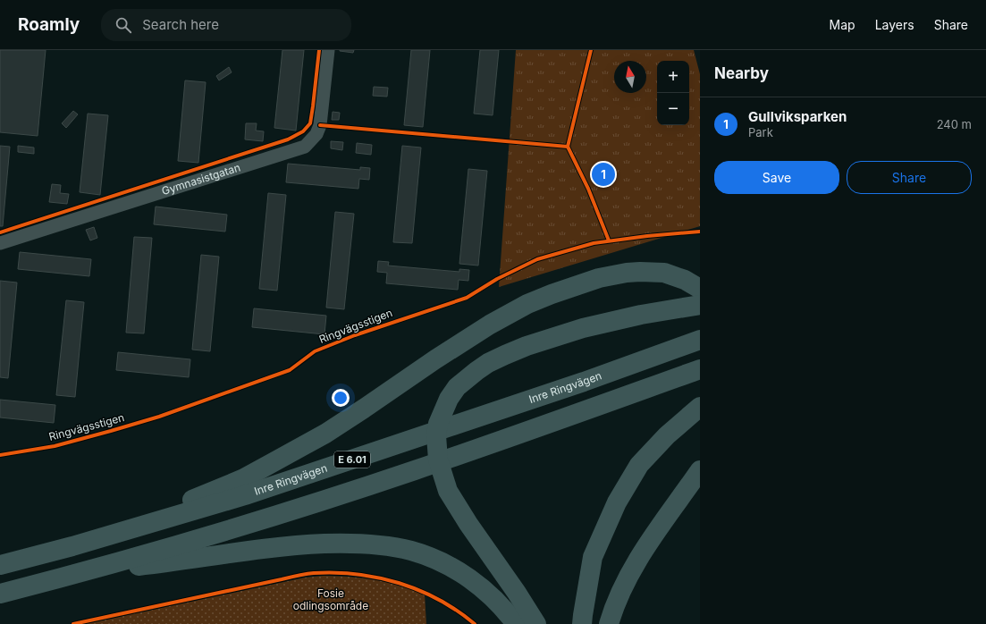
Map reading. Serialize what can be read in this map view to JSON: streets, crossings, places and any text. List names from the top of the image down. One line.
{"streets":{"highway":["Inre Ringvägen","E 6.01"],"street":["Gymnasistgatan"],"cycle path":["Ringvägsstigen"]},"parks":["Fosie odlingsområde"],"north":"top","page":{"header":"Roamly","search":"Search here","nav":["Map","Layers","Share"],"heading":"Nearby","map_buttons":["+","−"],"list":[{"mark":"1","name":"Gullviksparken","note":"Park","value":"240 m"}],"buttons":["Save","Share"],"pins":"1"}}
